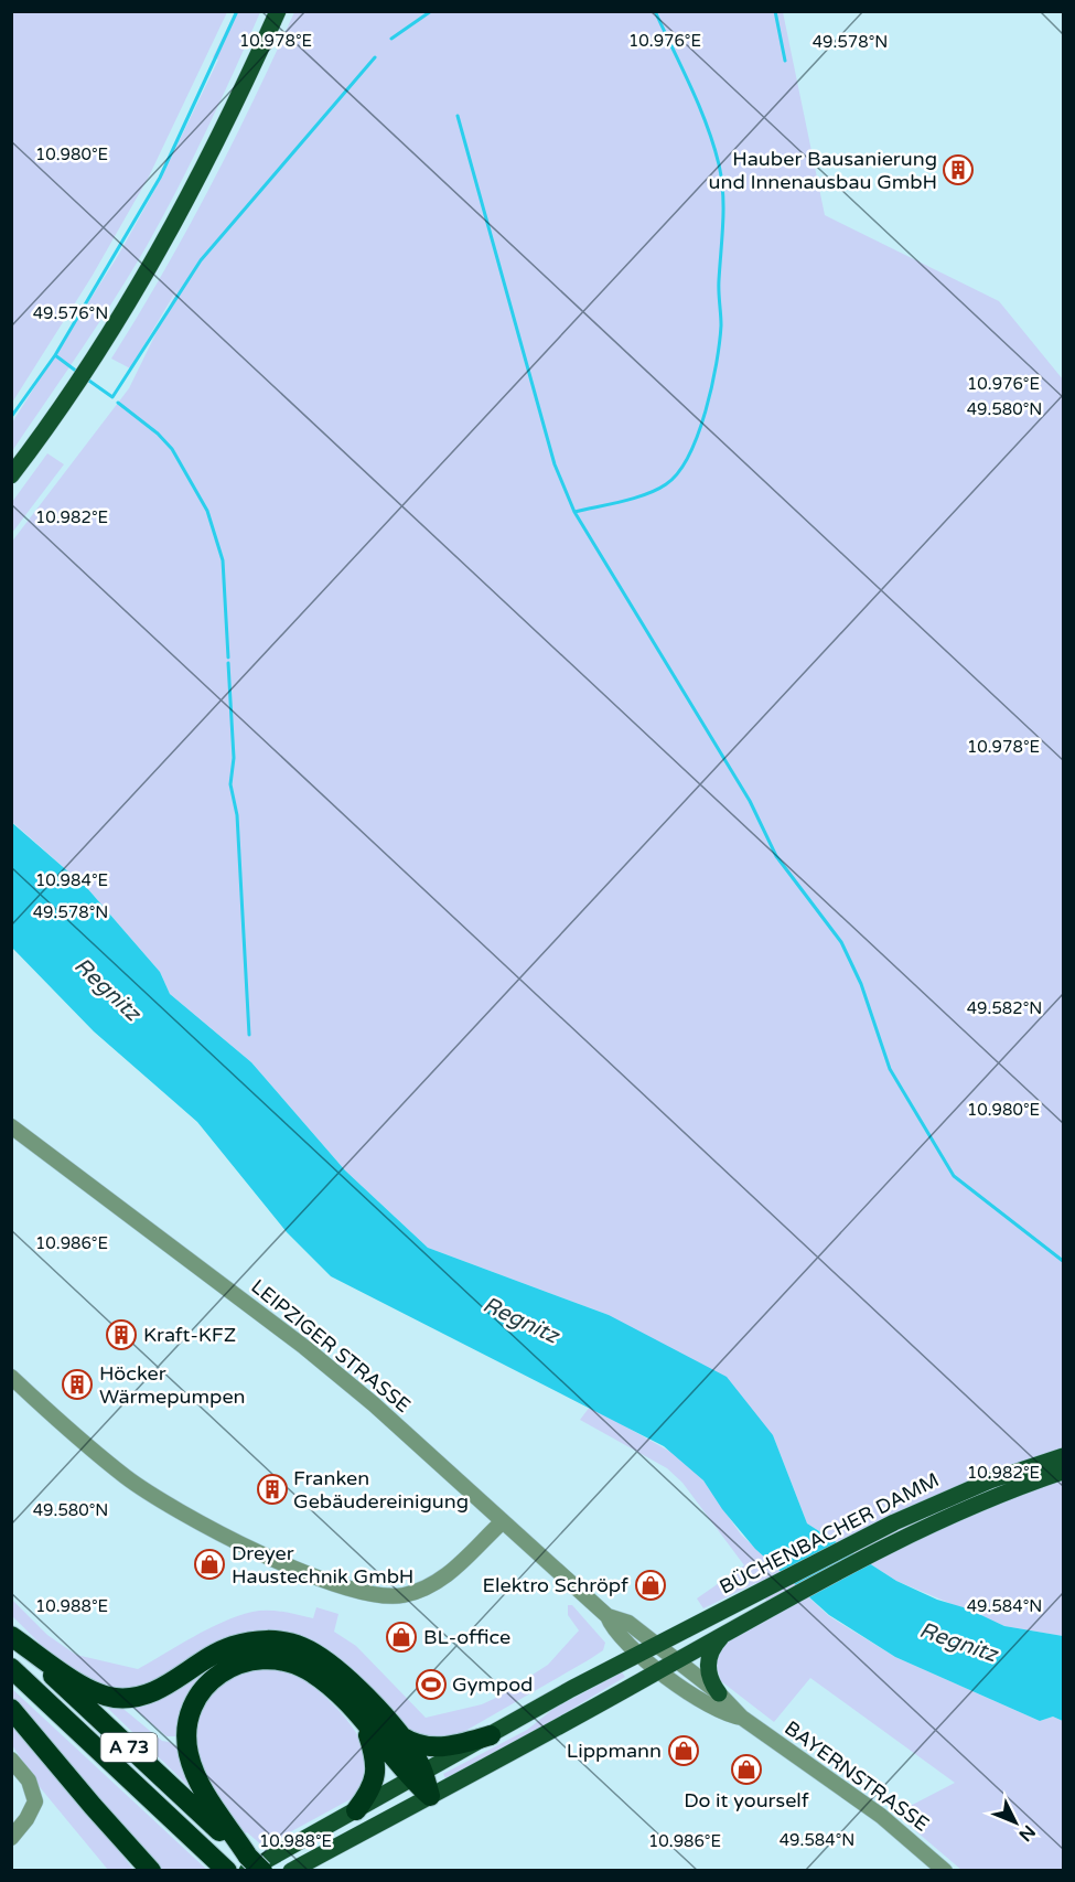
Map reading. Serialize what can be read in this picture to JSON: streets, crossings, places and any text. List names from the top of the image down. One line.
{"streets":{"highway":["A 73"],"main road":["BÜCHENBACHER DAMM"],"street":["LEIPZIGER STRASSE","BAYERNSTRASSE"]},"crossings":[["LEIPZIGER STRASSE","BÜCHENBACHER DAMM"],["BÜCHENBACHER DAMM","A 73"],["BÜCHENBACHER DAMM","BAYERNSTRASSE"]],"water":["Regnitz"],"places":{"building":["Hauber Bausanierung und Innenausbau GmbH","Kraft-KFZ","Höcker Wärmepumpen","Franken Gebäudereinigung"],"shop":["Dreyer Haustechnik GmbH","Elektro Schröpf","BL-office","Lippmann","Do it yourself"],"sports":["Gympod"]},"north":"bottom right","coordinates":["10.978°E","10.976°E","49.578°N","10.980°E","49.576°N","49.580°N","10.982°E","10.984°E","49.582°N","10.986°E","10.988°E","49.584°N"]}
